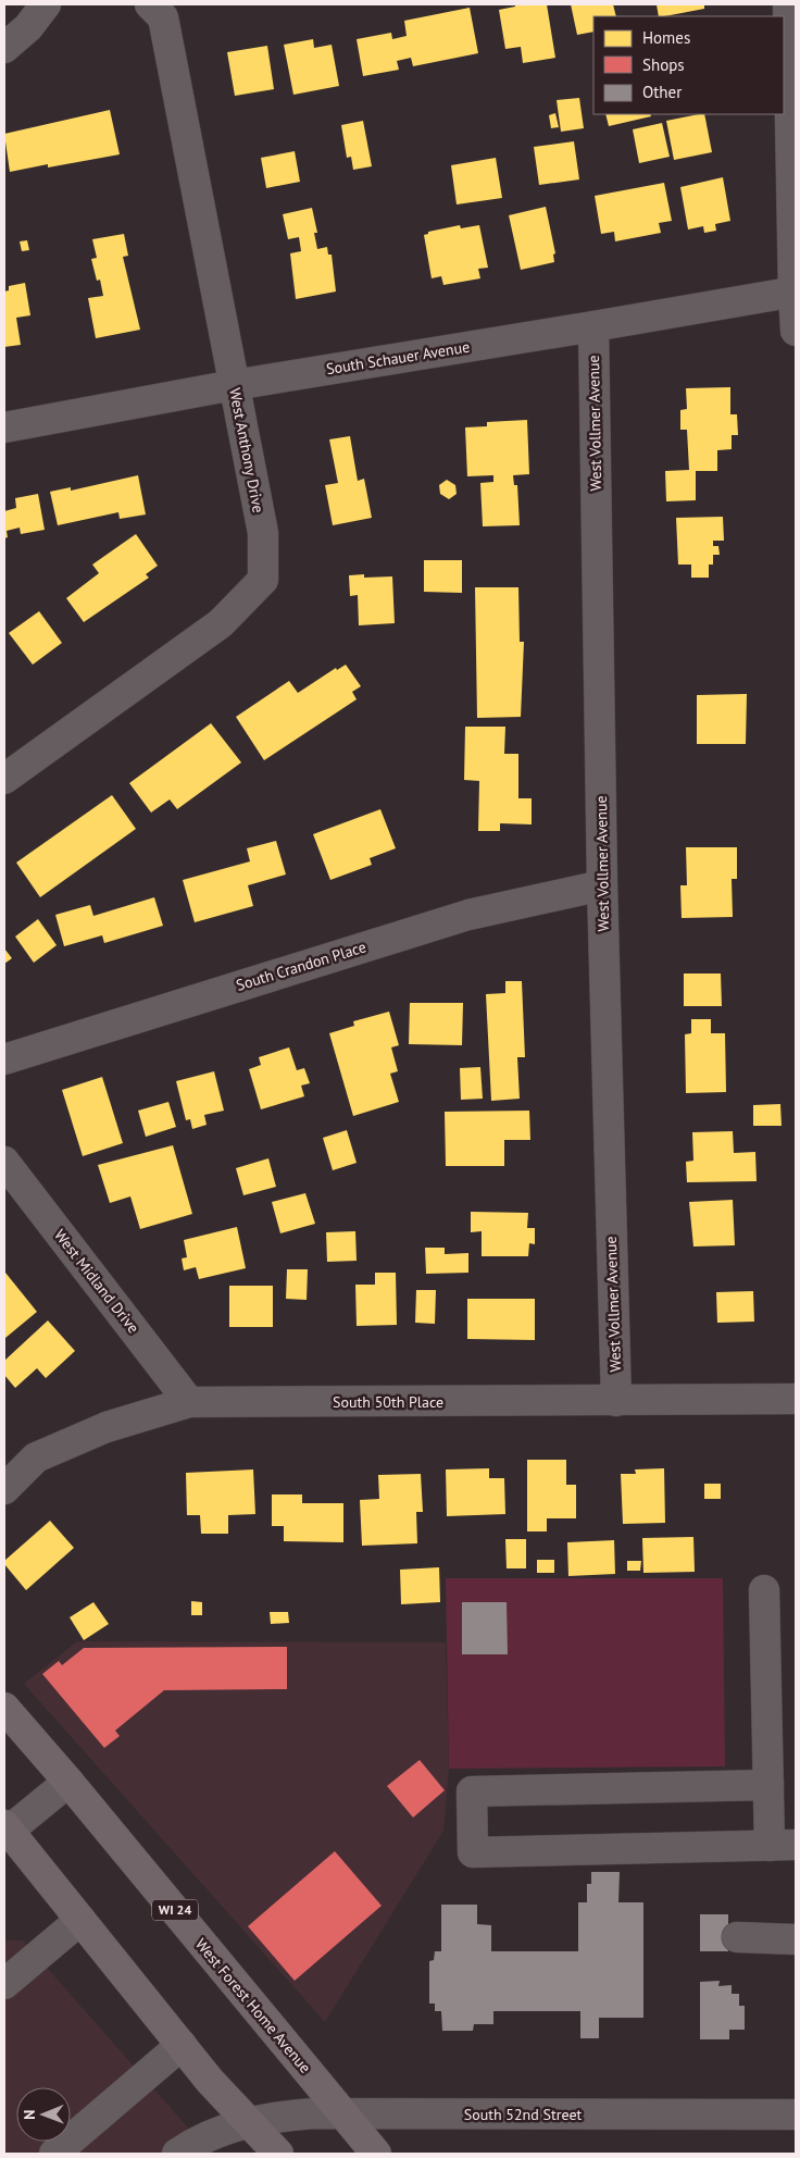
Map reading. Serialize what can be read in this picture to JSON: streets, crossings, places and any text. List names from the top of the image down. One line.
{"streets":{"main road":["WI 24","West Forest Home Avenue"],"street":["South Schauer Avenue","West Vollmer Avenue","West Anthony Drive","South Crandon Place","West Midland Drive","South 50th Place","South 52nd Street"]},"crossings":[["South Schauer Avenue","West Vollmer Avenue"],["South Schauer Avenue","West Anthony Drive"],["West Vollmer Avenue","South Crandon Place"],["West Vollmer Avenue","South 50th Place"],["West Midland Drive","South 50th Place"],["West Forest Home Avenue","South 52nd Street"]],"legend":["Homes","Shops","Other"],"north":"left"}
